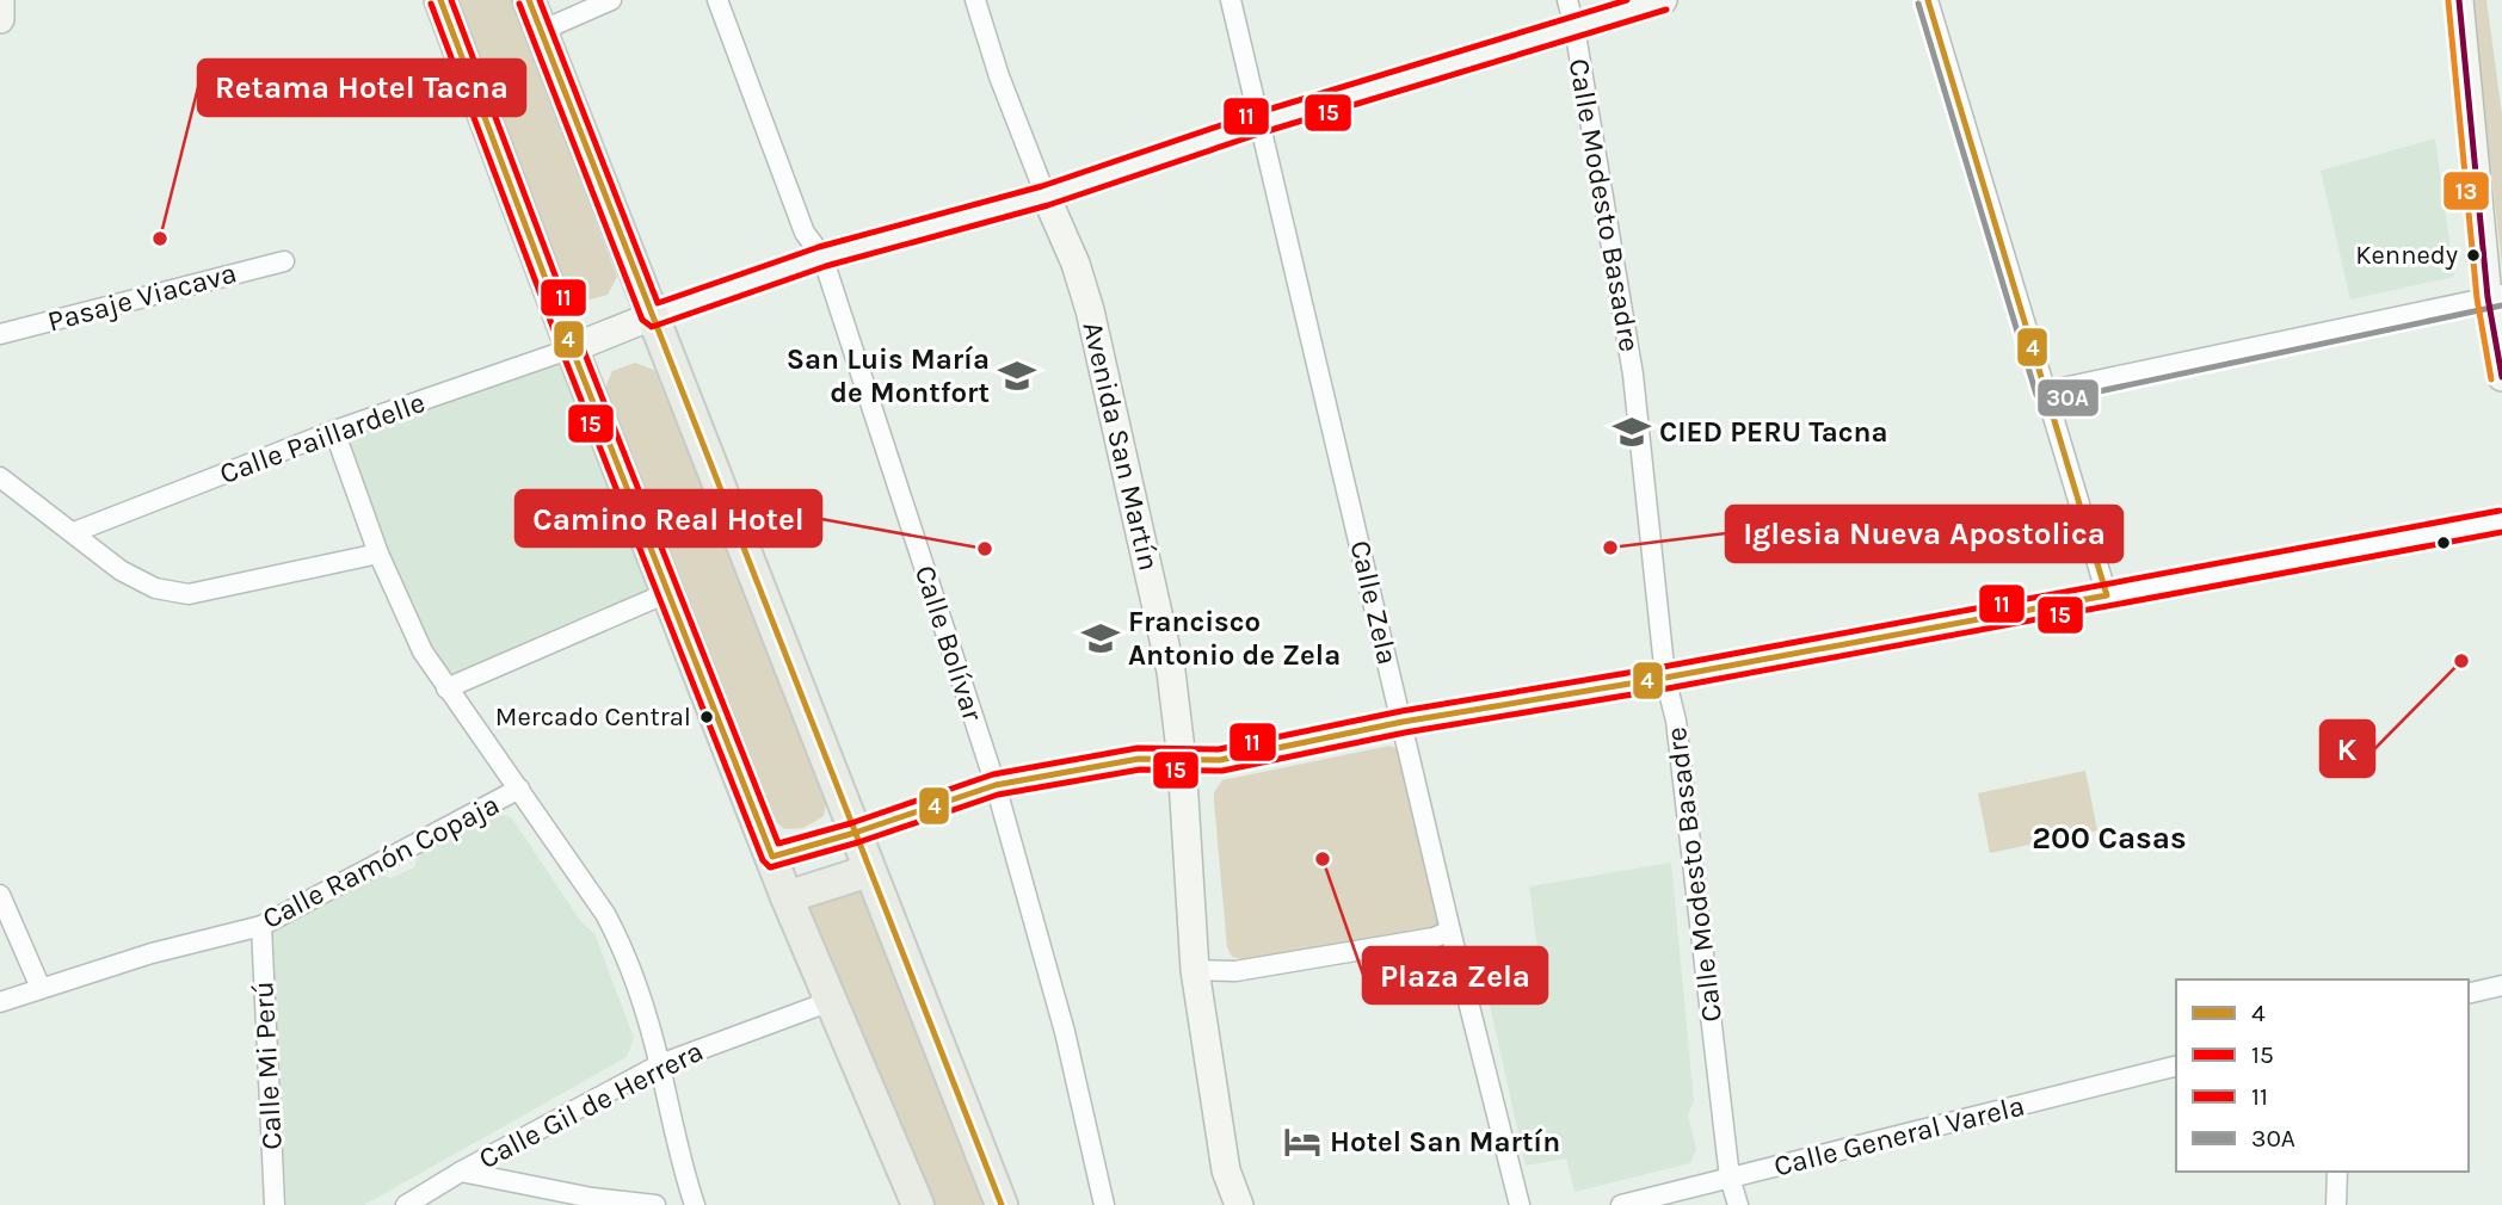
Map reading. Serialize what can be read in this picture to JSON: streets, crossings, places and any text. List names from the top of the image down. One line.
{"streets":{"street":["Calle Modesto Basadre","Pasaje Viacava","Calle Paillardelle","Avenida San Martín","Calle Zela","Calle Bolívar","Calle Ramón Copaja","Calle Mi Perú","Calle Gil de Herrera","Calle General Varela"]},"crossings":[["Calle Modesto Basadre","Calle General Varela"],["Calle Ramón Copaja","Calle Mi Perú"]],"districts":["200 Casas"],"places":{"other":["Retama Hotel Tacna","Kennedy","Iglesia Nueva Apostolica","Camino Real Hotel","K","Mercado Central","Plaza Zela"],"school or university":["San Luis María de Montfort","CIED PERU Tacna","Francisco Antonio de Zela"],"hotel":["Hotel San Martín"]},"lines":["transit line 4","transit line 11","transit line 13","transit line 15","transit line 30A"],"legend":["4","15","11","30A"]}
